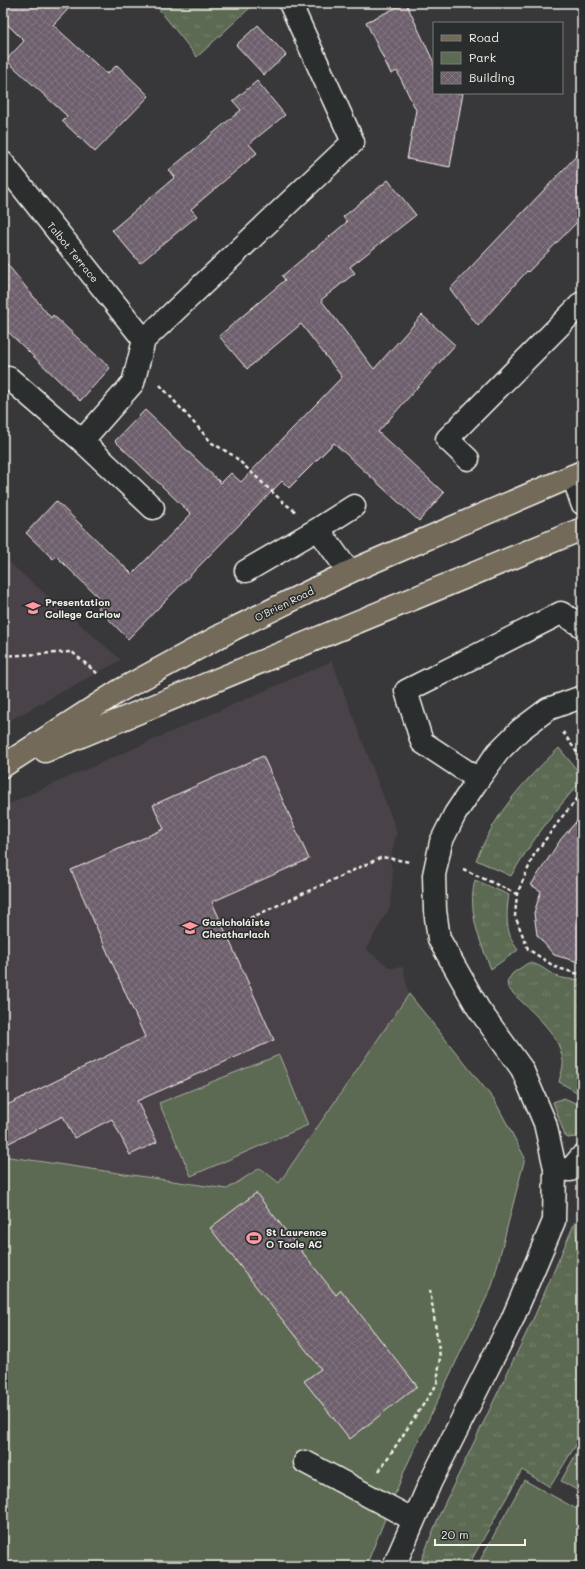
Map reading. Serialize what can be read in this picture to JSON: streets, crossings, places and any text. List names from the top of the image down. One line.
{"streets":{"main road":["O'Brien Road"],"street":["Talbot Terrace"]},"places":{"school or university":["Presentation College Carlow","Gaelcholáiste Cheatharlach"],"sports":["St Laurence O Toole AC"]},"legend":["Road","Park","Building"],"scale_bar":"20 m"}
